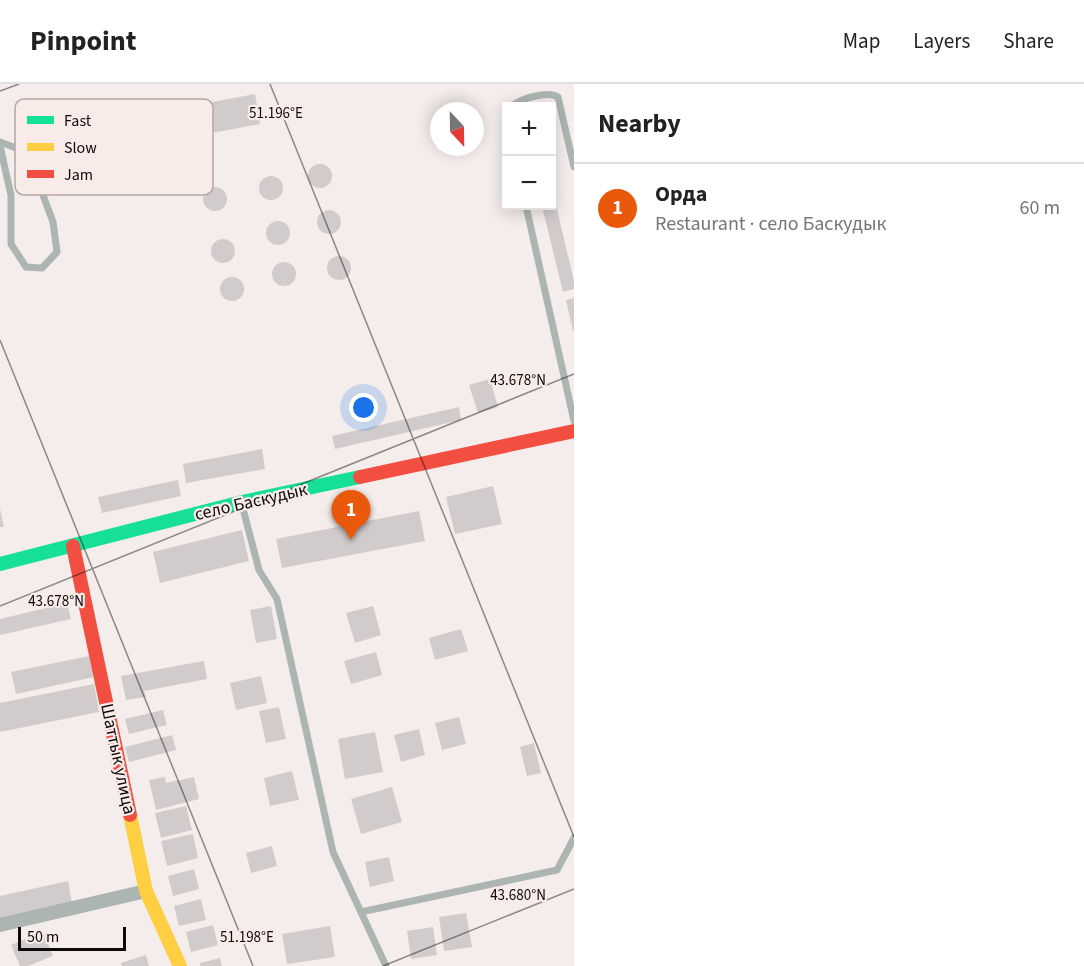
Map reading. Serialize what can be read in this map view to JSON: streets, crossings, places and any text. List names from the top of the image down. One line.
{"streets":{"street":["село Баскудык","Шаттык улица"]},"crossings":[["село Баскудык","Шаттык улица"]],"legend":["Fast","Slow","Jam"],"scale_bar":"50 m","north":"bottom","page":{"header":"Pinpoint","nav":["Map","Layers","Share"],"heading":"Nearby","map_buttons":["+","−"],"list":[{"mark":"1","name":"Орда","note":"Restaurant · село Баскудык","value":"60 m"}],"pins":"1","scale":"50 m"},"coordinates":["51.196°E","43.678°N","43.680°N","51.198°E"]}
